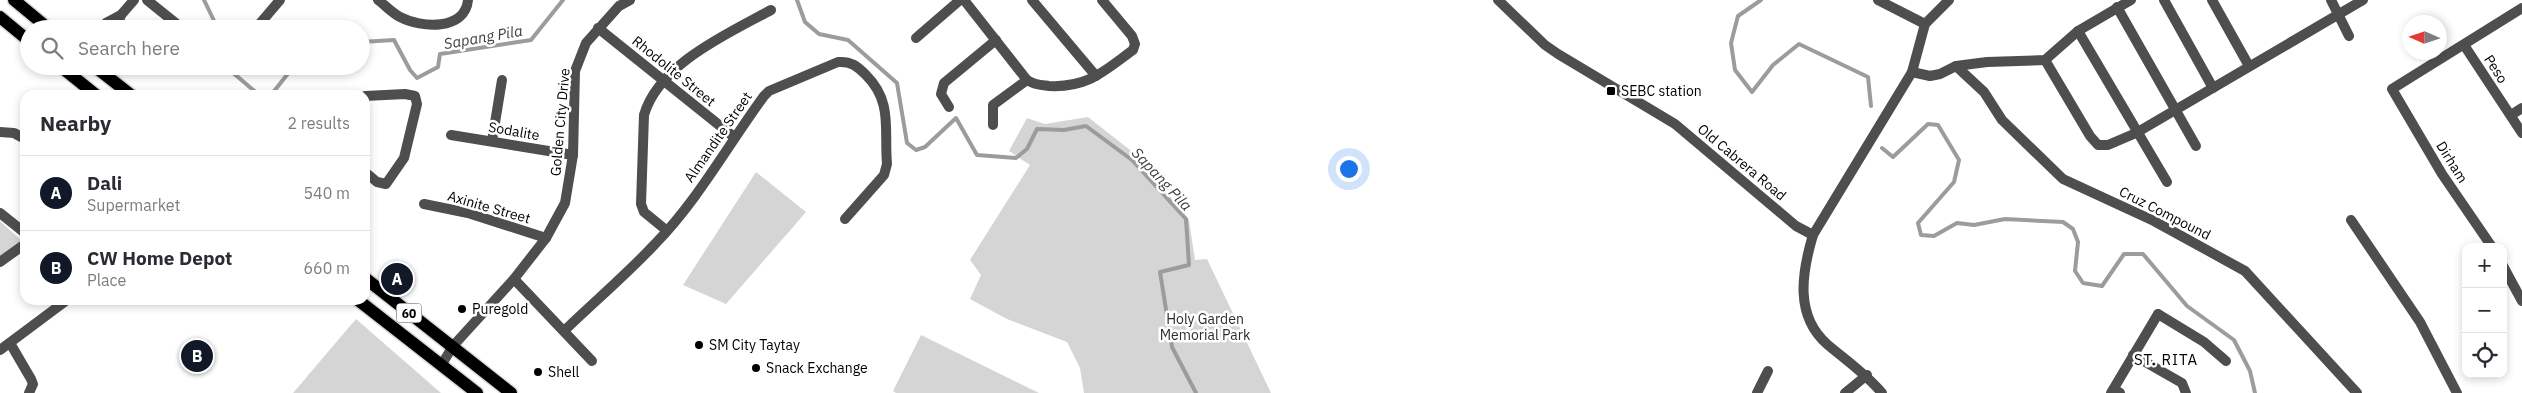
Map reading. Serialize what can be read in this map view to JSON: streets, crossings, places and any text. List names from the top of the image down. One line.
{"streets":{"main road":["60"],"street":["Peso","Rhodolite Street","Golden City Drive","Sodalite","Almandite Street","Old Cabrera Road","Dirham","Axinite Street","Cruz Compound"]},"crossings":[["Peso","Dirham"],["Rhodolite Street","Golden City Drive"],["Rhodolite Street","Almandite Street"],["Golden City Drive","Sodalite"],["Golden City Drive","Axinite Street"],["Golden City Drive","60"]],"districts":["ST. RITA"],"water":["Sapang Pila"],"parks":["Holy Garden Memorial Park"],"places":{"transit":["SEBC station"],"other":["Puregold","SM City Taytay","Snack Exchange","Shell"]},"north":"left","page":{"search":"Search here","heading":["Nearby","2 results"],"list":[{"mark":"A","name":"Dali","note":"Supermarket","value":"540 m"},{"mark":"B","name":"CW Home Depot","note":"Place","value":"660 m"}],"map_buttons":["+","−"],"pins":["A","B"]}}
